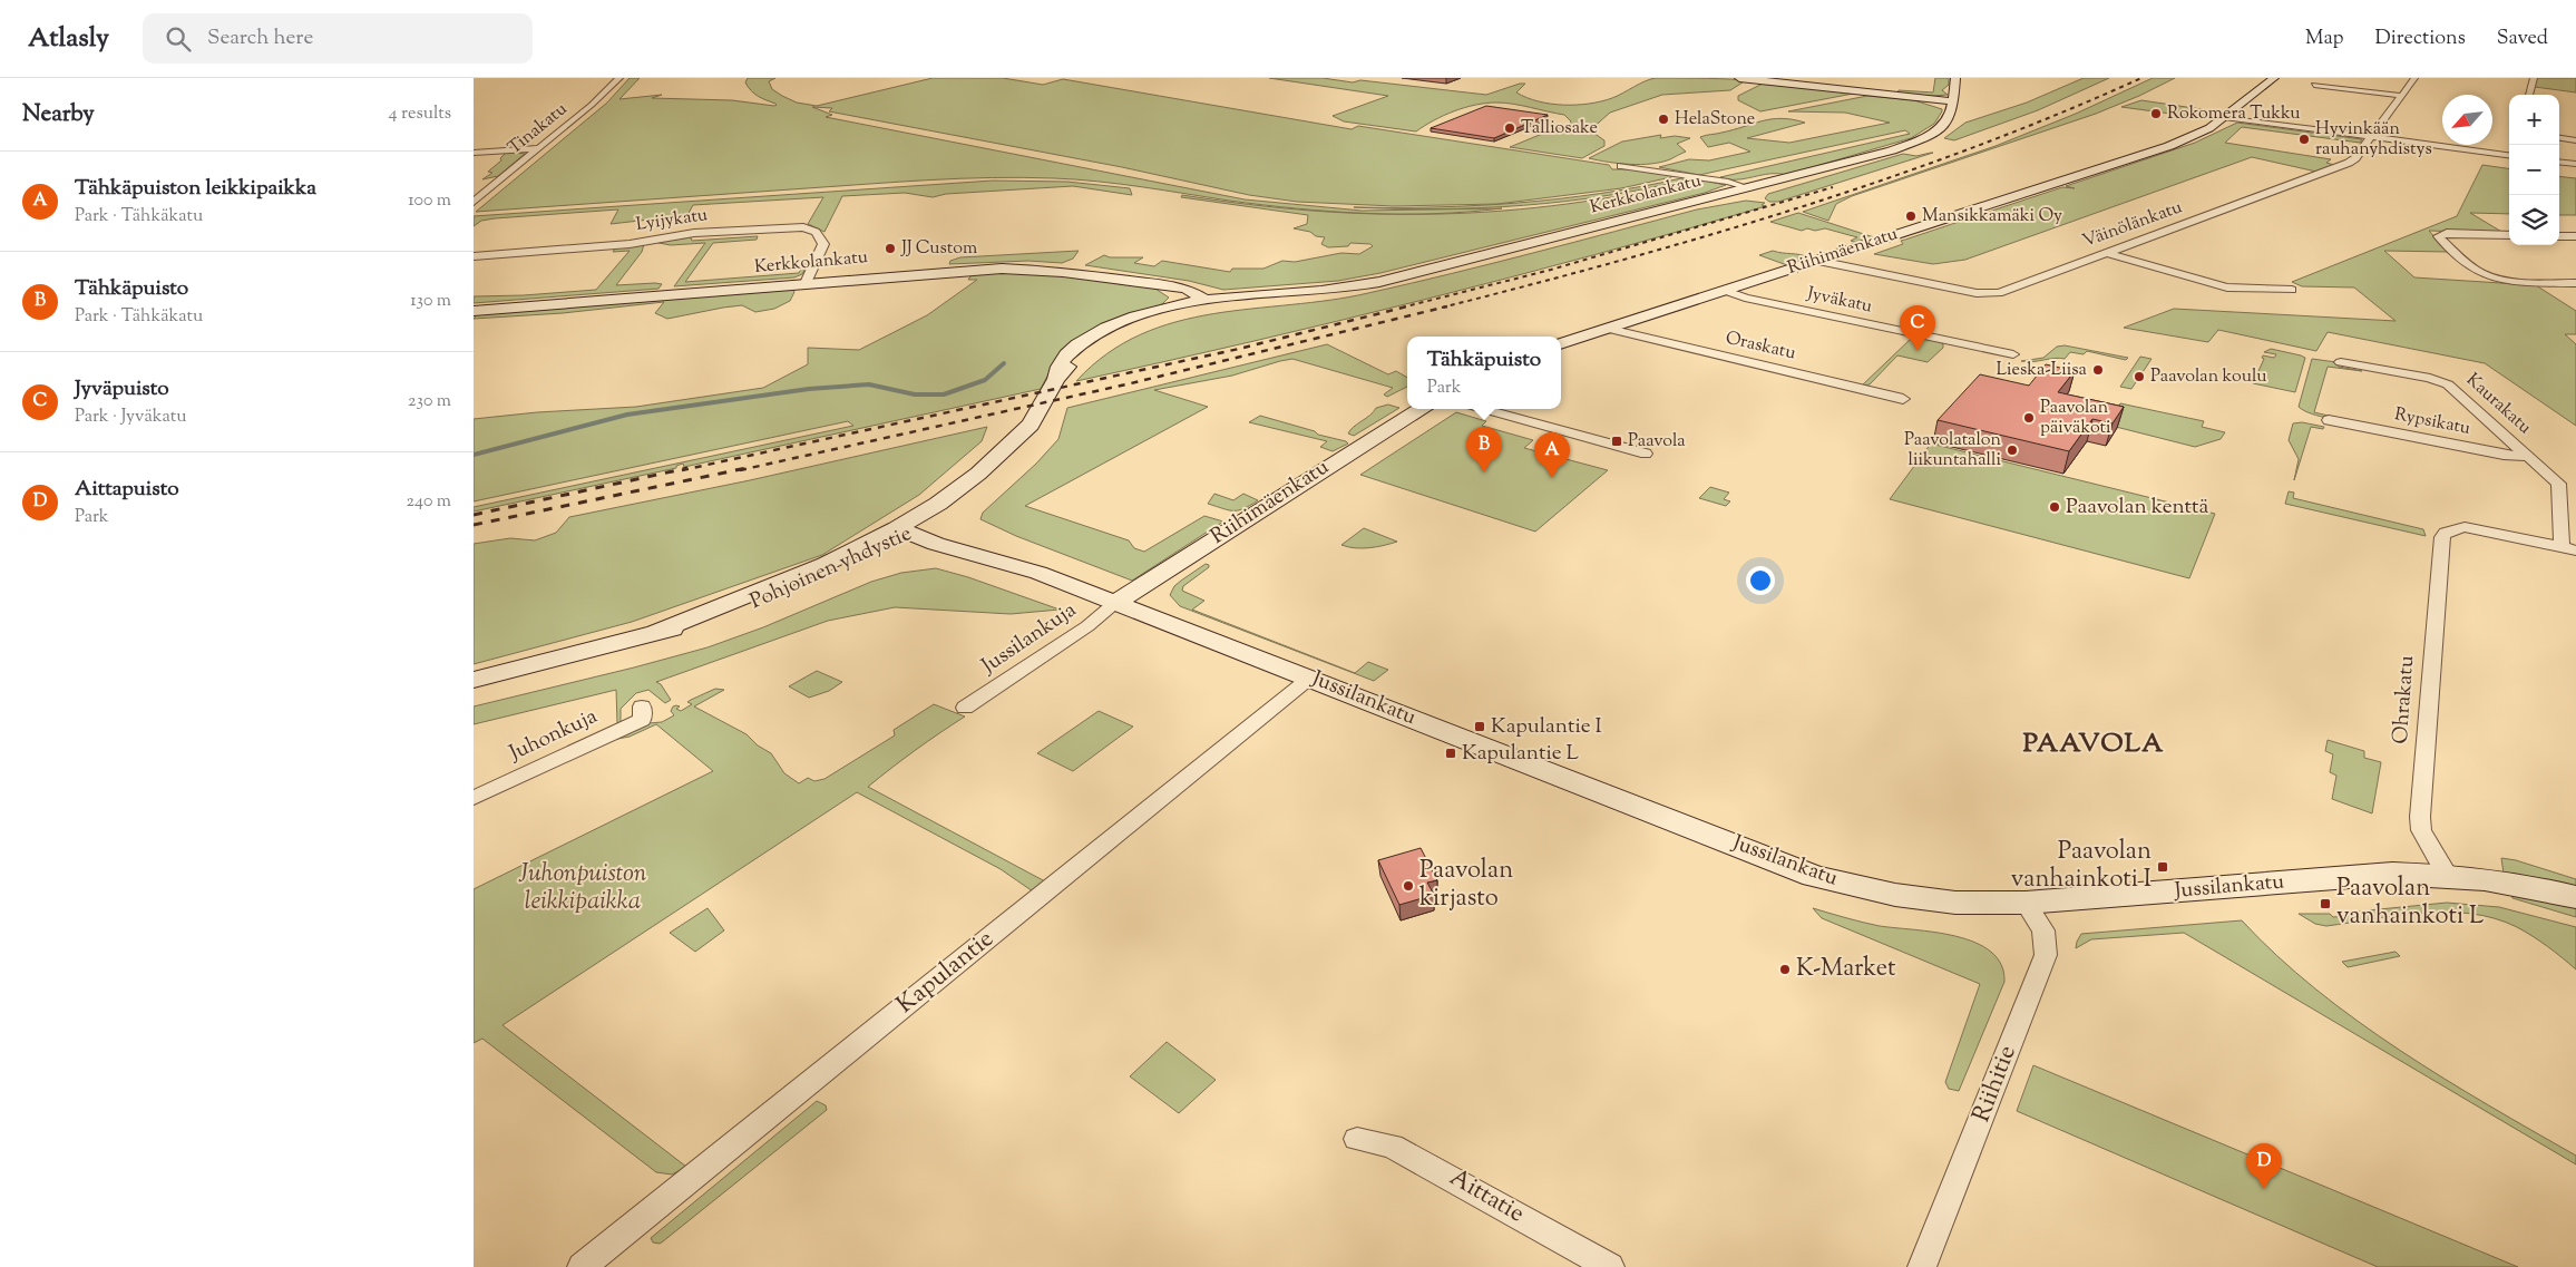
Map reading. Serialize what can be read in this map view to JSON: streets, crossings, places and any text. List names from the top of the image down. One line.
{"streets":{"main road":["Kerkkolankatu","Riihimäenkatu","Pohjoinen yhdystie","Jussilankatu"],"street":["Tinakatu","Lyijykatu","Väinölänkatu","Jyväkatu","Oraskatu","Kaurakatu","Rypsikatu","Jussilankuja","Ohrakatu","Juhonkuja","Kapulantie","Riihitie","Aittatie"]},"crossings":[["Kerkkolankatu","Lyijykatu"],["Kerkkolankatu","Pohjoinen yhdystie"],["Väinölänkatu","Riihimäenkatu"],["Riihimäenkatu","Jyväkatu"],["Riihimäenkatu","Oraskatu"],["Riihimäenkatu","Jussilankuja"],["Riihimäenkatu","Jussilankatu"],["Kaurakatu","Rypsikatu"],["Kaurakatu","Ohrakatu"],["Pohjoinen yhdystie","Jussilankatu"],["Jussilankuja","Jussilankatu"],["Jussilankatu","Ohrakatu"],["Jussilankatu","Kapulantie"],["Jussilankatu","Riihitie"]],"districts":["PAAVOLA"],"parks":["Juhonpuiston leikkipaikka"],"places":{"other":["Rokomera Tukku","HelaStone","Talliosake","Hyvinkään rauhanyhdistys","Mansikkamäki Oy","JJ Custom","Lieska-Liisa","Paavolan koulu","Paavolan päiväkoti","Paavolatalon liikuntahalli","Paavolan kenttä","Paavolan kirjasto","K-Market"],"transit":["Paavola","Kapulantie I","Kapulantie L","Paavolan vanhainkoti I","Paavolan vanhainkoti L"]},"north":"bottom left","page":{"header":"Atlasly","search":"Search here","nav":["Map","Directions","Saved"],"heading":["Nearby","4 results"],"map_buttons":["+","−"],"list":[{"mark":"A","name":"Tähkäpuiston leikkipaikka","note":"Park · Tähkäkatu","value":"100 m"},{"mark":"B","name":"Tähkäpuisto","note":"Park · Tähkäkatu","value":"130 m"},{"mark":"C","name":"Jyväpuisto","note":"Park · Jyväkatu","value":"230 m"},{"mark":"D","name":"Aittapuisto","note":"Park","value":"240 m"}],"pins":["C","B","A","D"],"popup":["Tähkäpuisto","Park"]}}
